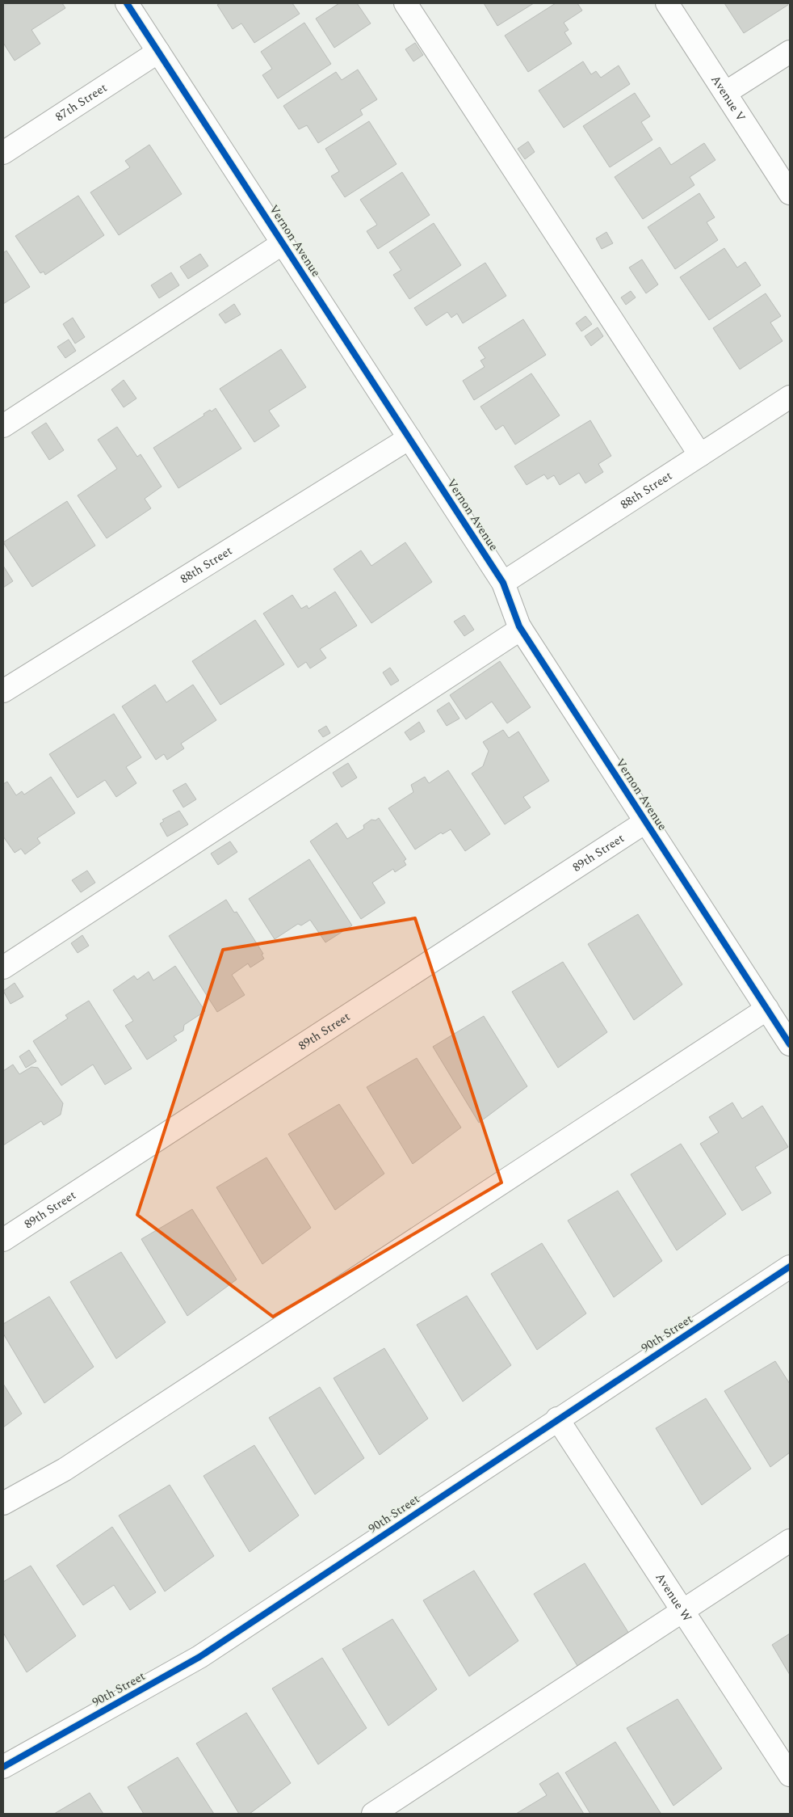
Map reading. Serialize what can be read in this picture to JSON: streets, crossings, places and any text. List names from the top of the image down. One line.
{"streets":{"street":["Avenue V","87th Street","Vernon Avenue","88th Street","89th Street","90th Street","Avenue W"]},"crossings":[["87th Street","Vernon Avenue"],["Vernon Avenue","88th Street"],["Vernon Avenue","89th Street"],["90th Street","Avenue W"]]}
